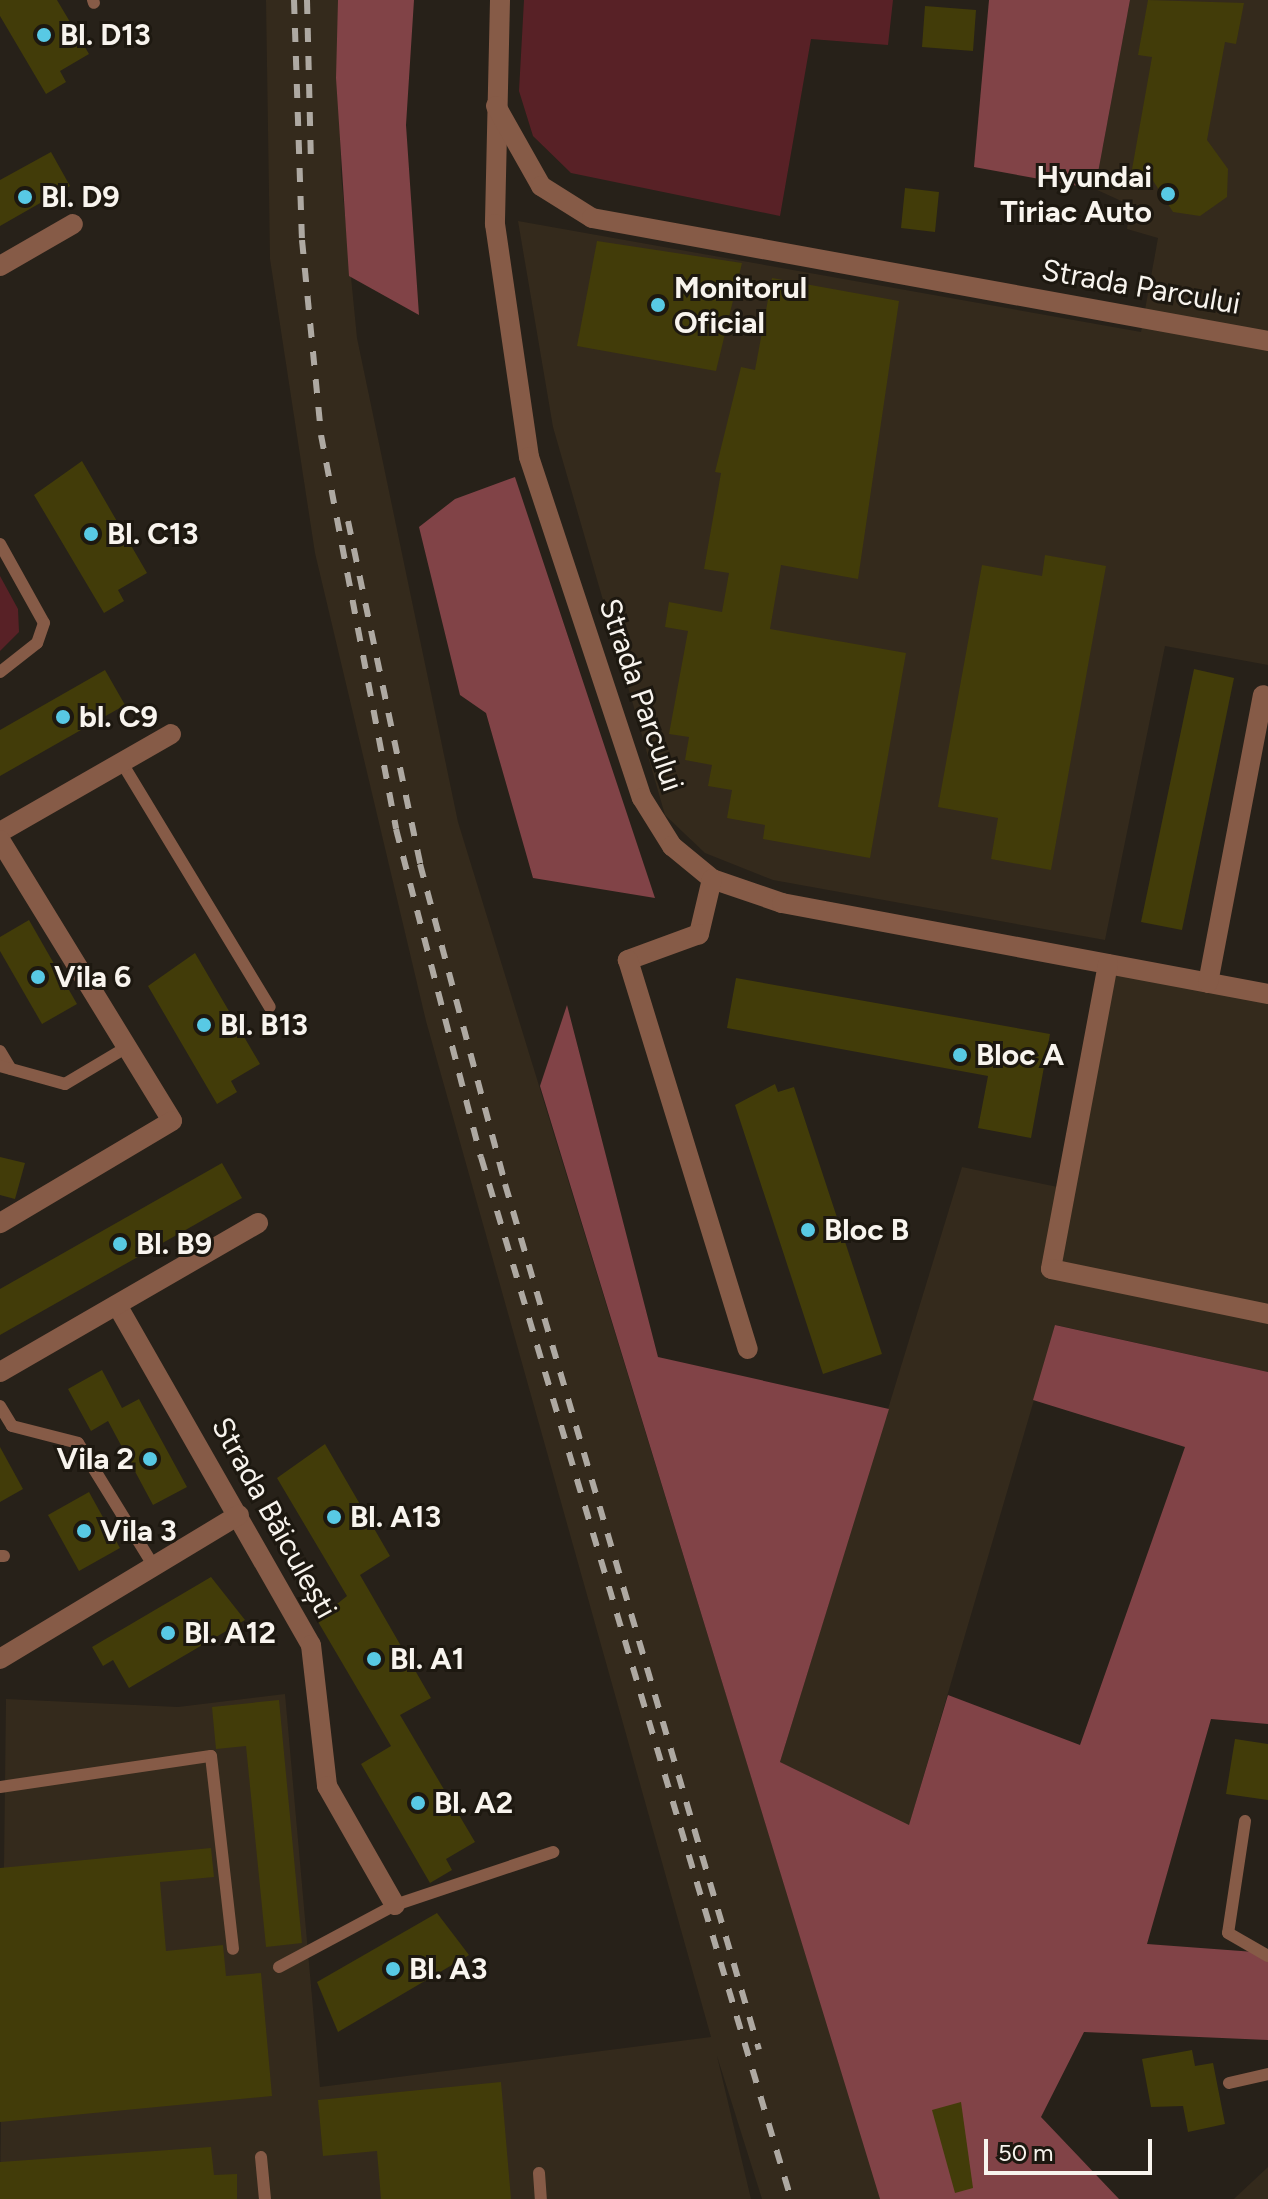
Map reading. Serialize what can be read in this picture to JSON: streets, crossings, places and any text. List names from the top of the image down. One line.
{"streets":{"street":["Strada Parcului","Strada Băiculești"]},"places":["Bl. D13","Hyundai Tiriac Auto","Bl. D9","Monitorul Oficial","Bl. C13","bl. C9","Vila 6","Bl. B13","Bloc A","Bloc B","Bl. B9","Vila 2","Bl. A13","Vila 3","Bl. A12","Bl. A1","Bl. A2","Bl. A3"],"scale_bar":"50 m"}
